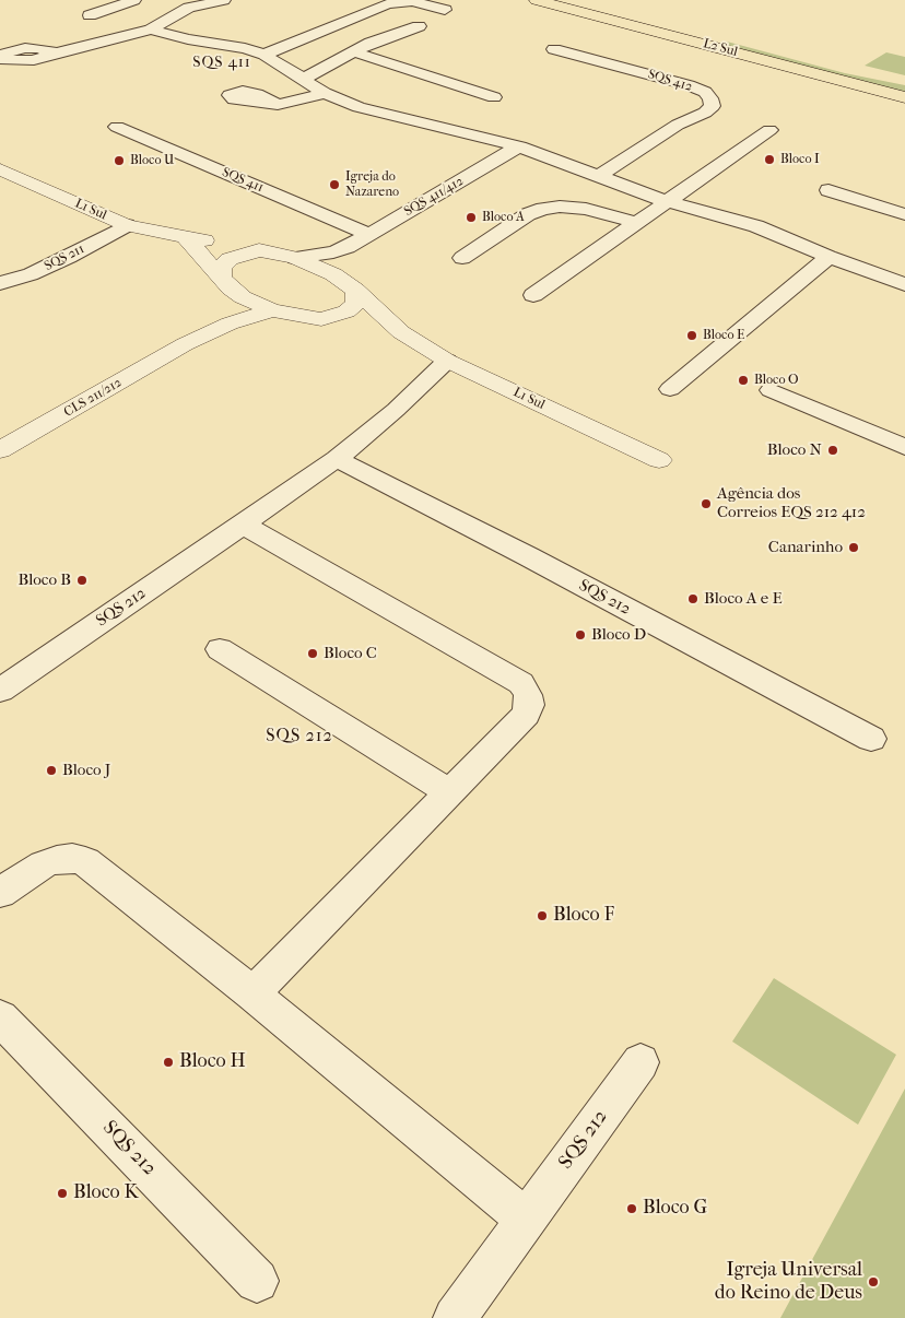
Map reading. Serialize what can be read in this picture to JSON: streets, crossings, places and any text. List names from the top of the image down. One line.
{"streets":{"main road":["L2 Sul"],"street":["SQS 412","SQS 411","SQS 411/412","L1 Sul","SQS 211","CLS 211/212","SQS 212"]},"crossings":[["SQS 411","SQS 411/412"],["SQS 411/412","L1 Sul"],["L1 Sul","SQS 211"],["L1 Sul","CLS 211/212"],["L1 Sul","SQS 212"]],"districts":["SQS 411","SQS 212"],"places":["Bloco I","Bloco U","Igreja do Nazareno","Bloco A","Bloco E","Bloco O","Bloco N","Agência dos Correios EQS 212 412","Canarinho","Bloco B","Bloco A e E","Bloco D","Bloco C","Bloco J","Bloco F","Bloco H","Bloco K","Bloco G","Igreja Universal do Reino de Deus"]}
